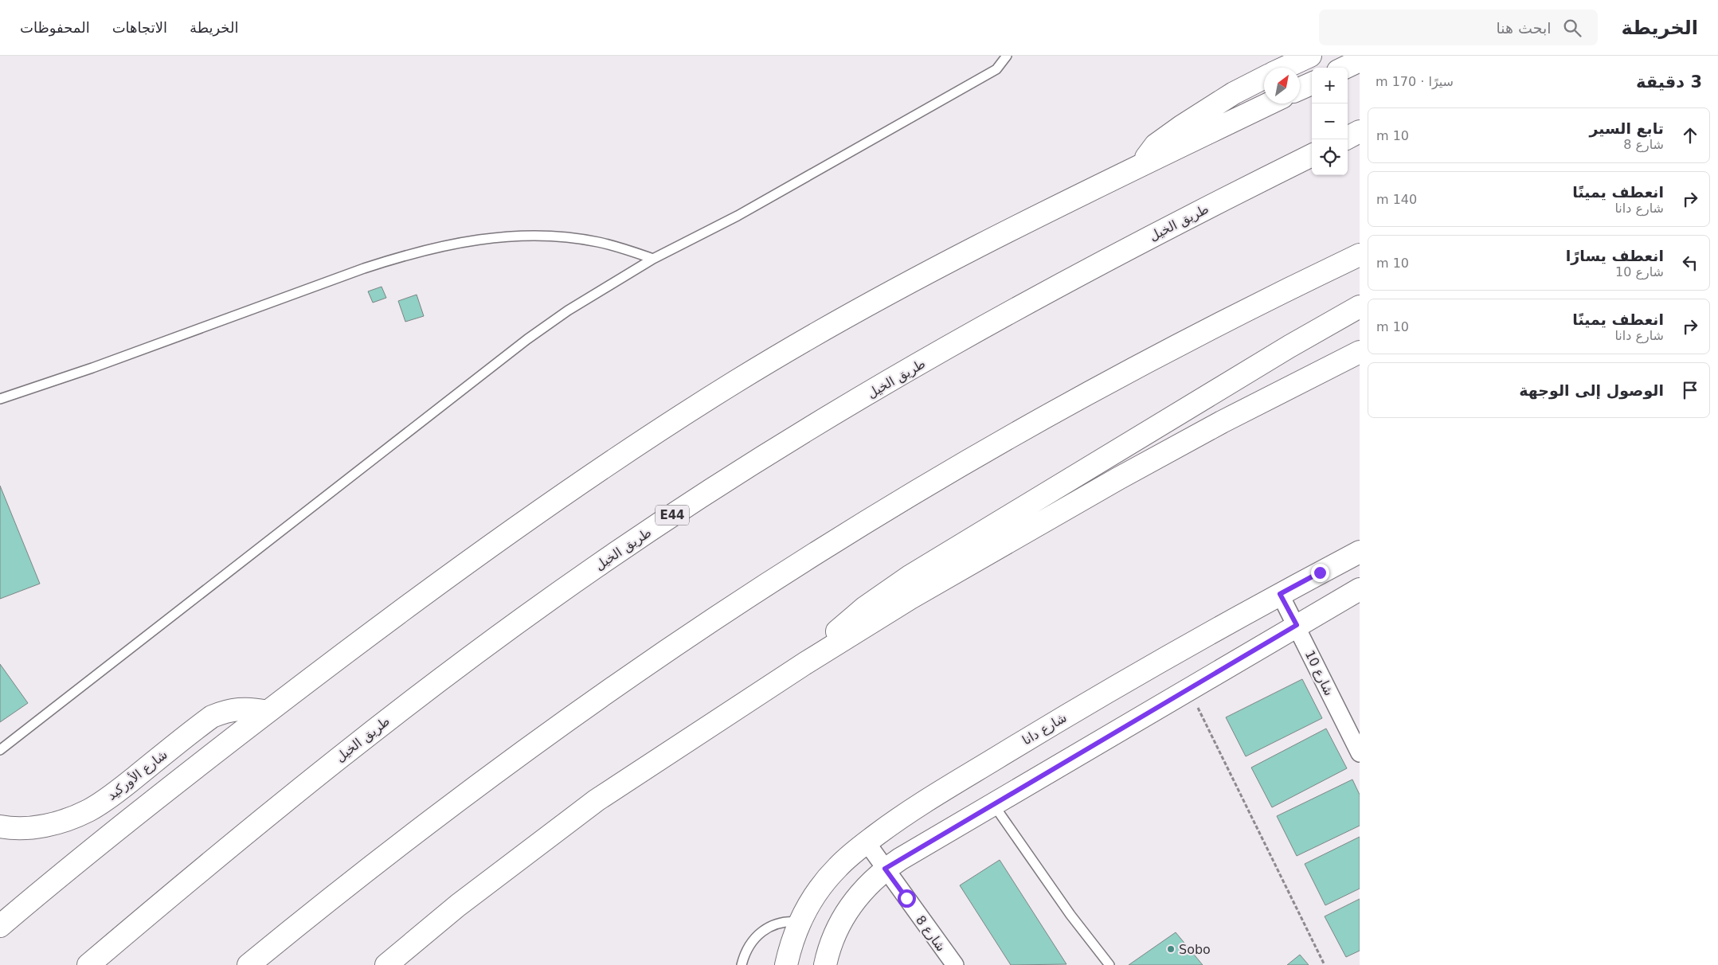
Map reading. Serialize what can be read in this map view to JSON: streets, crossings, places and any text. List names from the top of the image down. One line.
{"streets":{"main road":["طريق الخيل","E44","شارع دانا","شارع الأوركيد"],"street":["شارع 10","شارع 8"]},"crossings":[["شارع 10","شارع دانا"],["شارع دانا","شارع 8"]],"places":["Sobo"],"north":"top right","page":{"header":"الخريطة","search":"ابحث هنا","nav":["الخريطة","الاتجاهات","المحفوظات"],"heading":["3 دقيقة","سيرًا · 170 m"],"map_buttons":["+","−"],"list":[["تابع السير","شارع 8","10 m"],["انعطف يمينًا","شارع دانا","140 m"],["انعطف يسارًا","شارع 10","10 m"],["انعطف يمينًا","شارع دانا","10 m"],"الوصول إلى الوجهة"]}}
